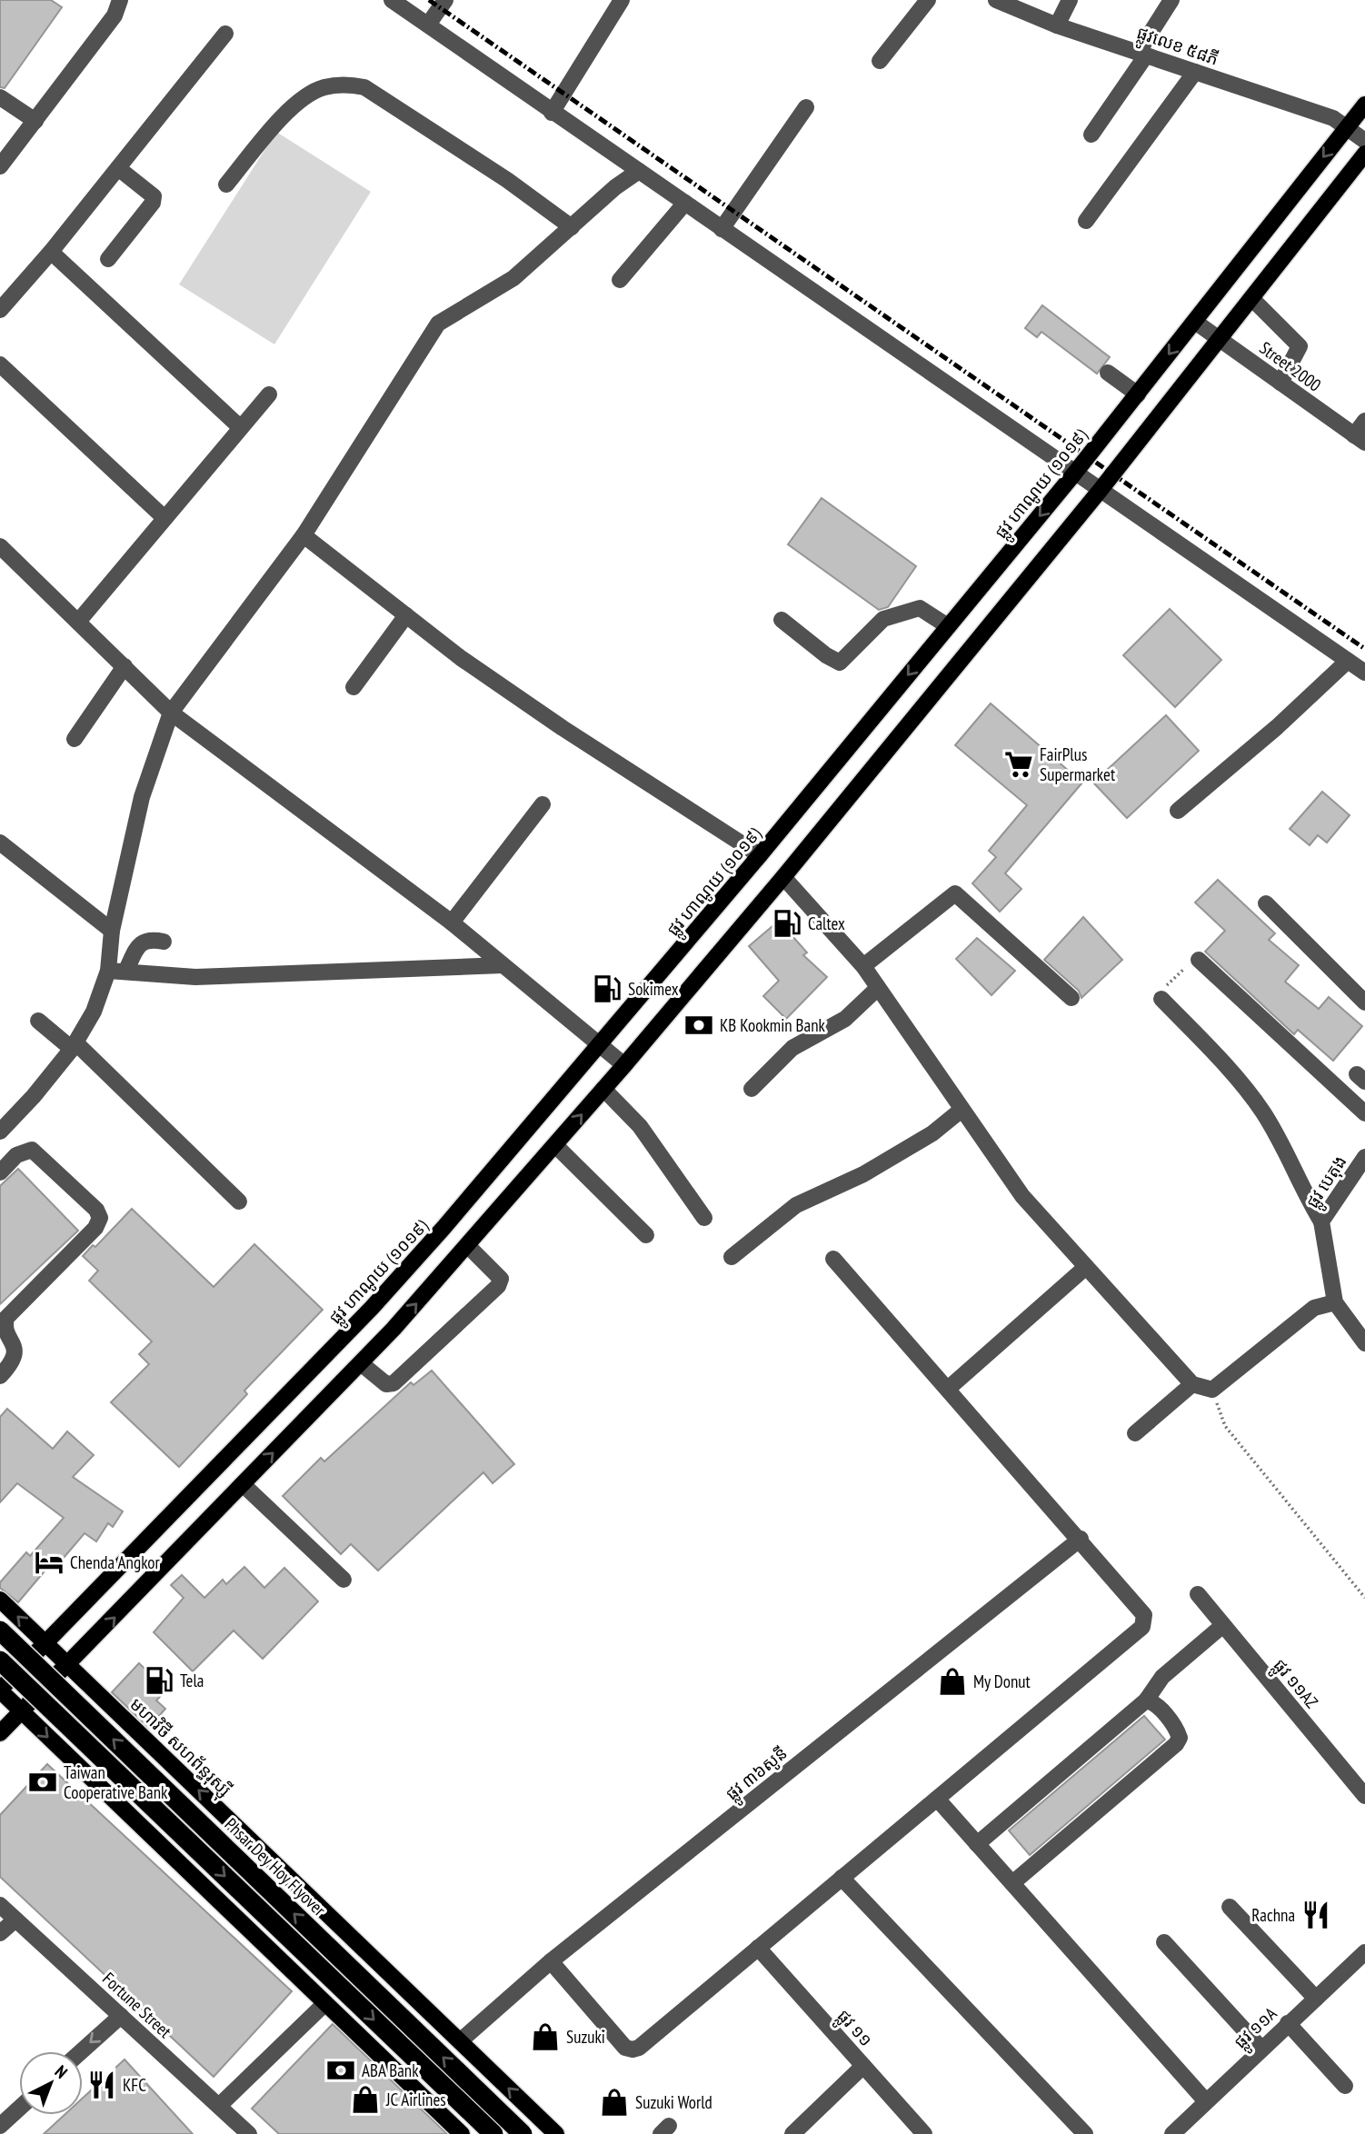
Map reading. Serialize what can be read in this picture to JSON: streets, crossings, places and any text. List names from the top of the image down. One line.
{"streets":{"highway":["Phsar Dey Hoy Flyover"],"main road":["ផ្លូវ ហាណូយ (១០១៩)","មហាវិថី សហព័ន្ធរុស្ស៊ី"],"street":["ផ្លូវលេខ ៥៨ភី","Street 2000","ផ្លូវ បេតុង","ផ្លូវ ១១AZ","ផ្លូវ ៣៦សូនី","Fortune Street","ផ្លូវ ១១","ផ្លូវ ១១A"]},"crossings":[["ផ្លូវលេខ ៥៨ភី","ផ្លូវ ហាណូយ (១០១៩)"],["Street 2000","ផ្លូវ ហាណូយ (១០១៩)"],["ផ្លូវ ហាណូយ (១០១៩)","មហាវិថី សហព័ន្ធរុស្ស៊ី"],["មហាវិថី សហព័ន្ធរុស្ស៊ី","ផ្លូវ ៣៦សូនី"]],"places":{"supermarket":["FairPlus Supermarket"],"fuel station":["Caltex","Sokimex","Tela"],"bank":["KB Kookmin Bank","Taiwan Cooperative Bank","ABA Bank"],"hotel":["Chenda Angkor"],"shop":["My Donut","Suzuki","JC Airlines","Suzuki World"],"restaurant":["Rachna","KFC"]},"north":"top right"}
